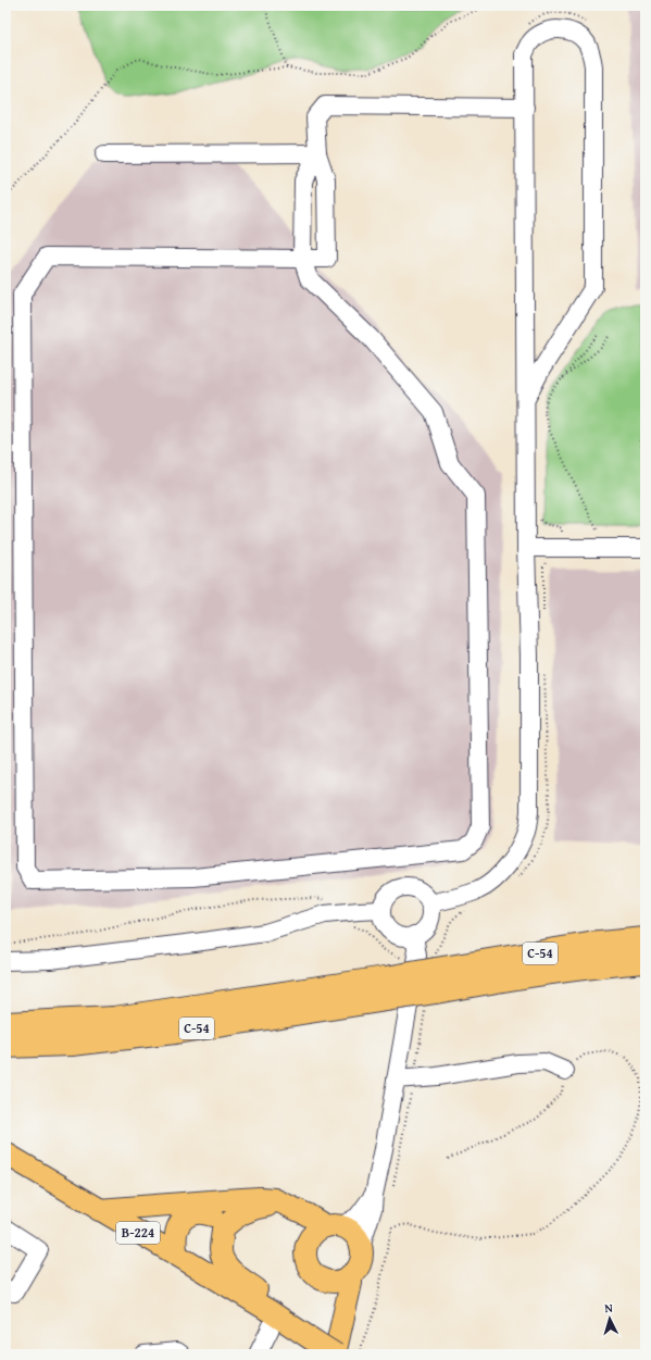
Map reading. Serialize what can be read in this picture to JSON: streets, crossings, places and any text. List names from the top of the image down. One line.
{"streets":{"highway":["C-54"],"main road":["B-224"]},"north":"top"}
